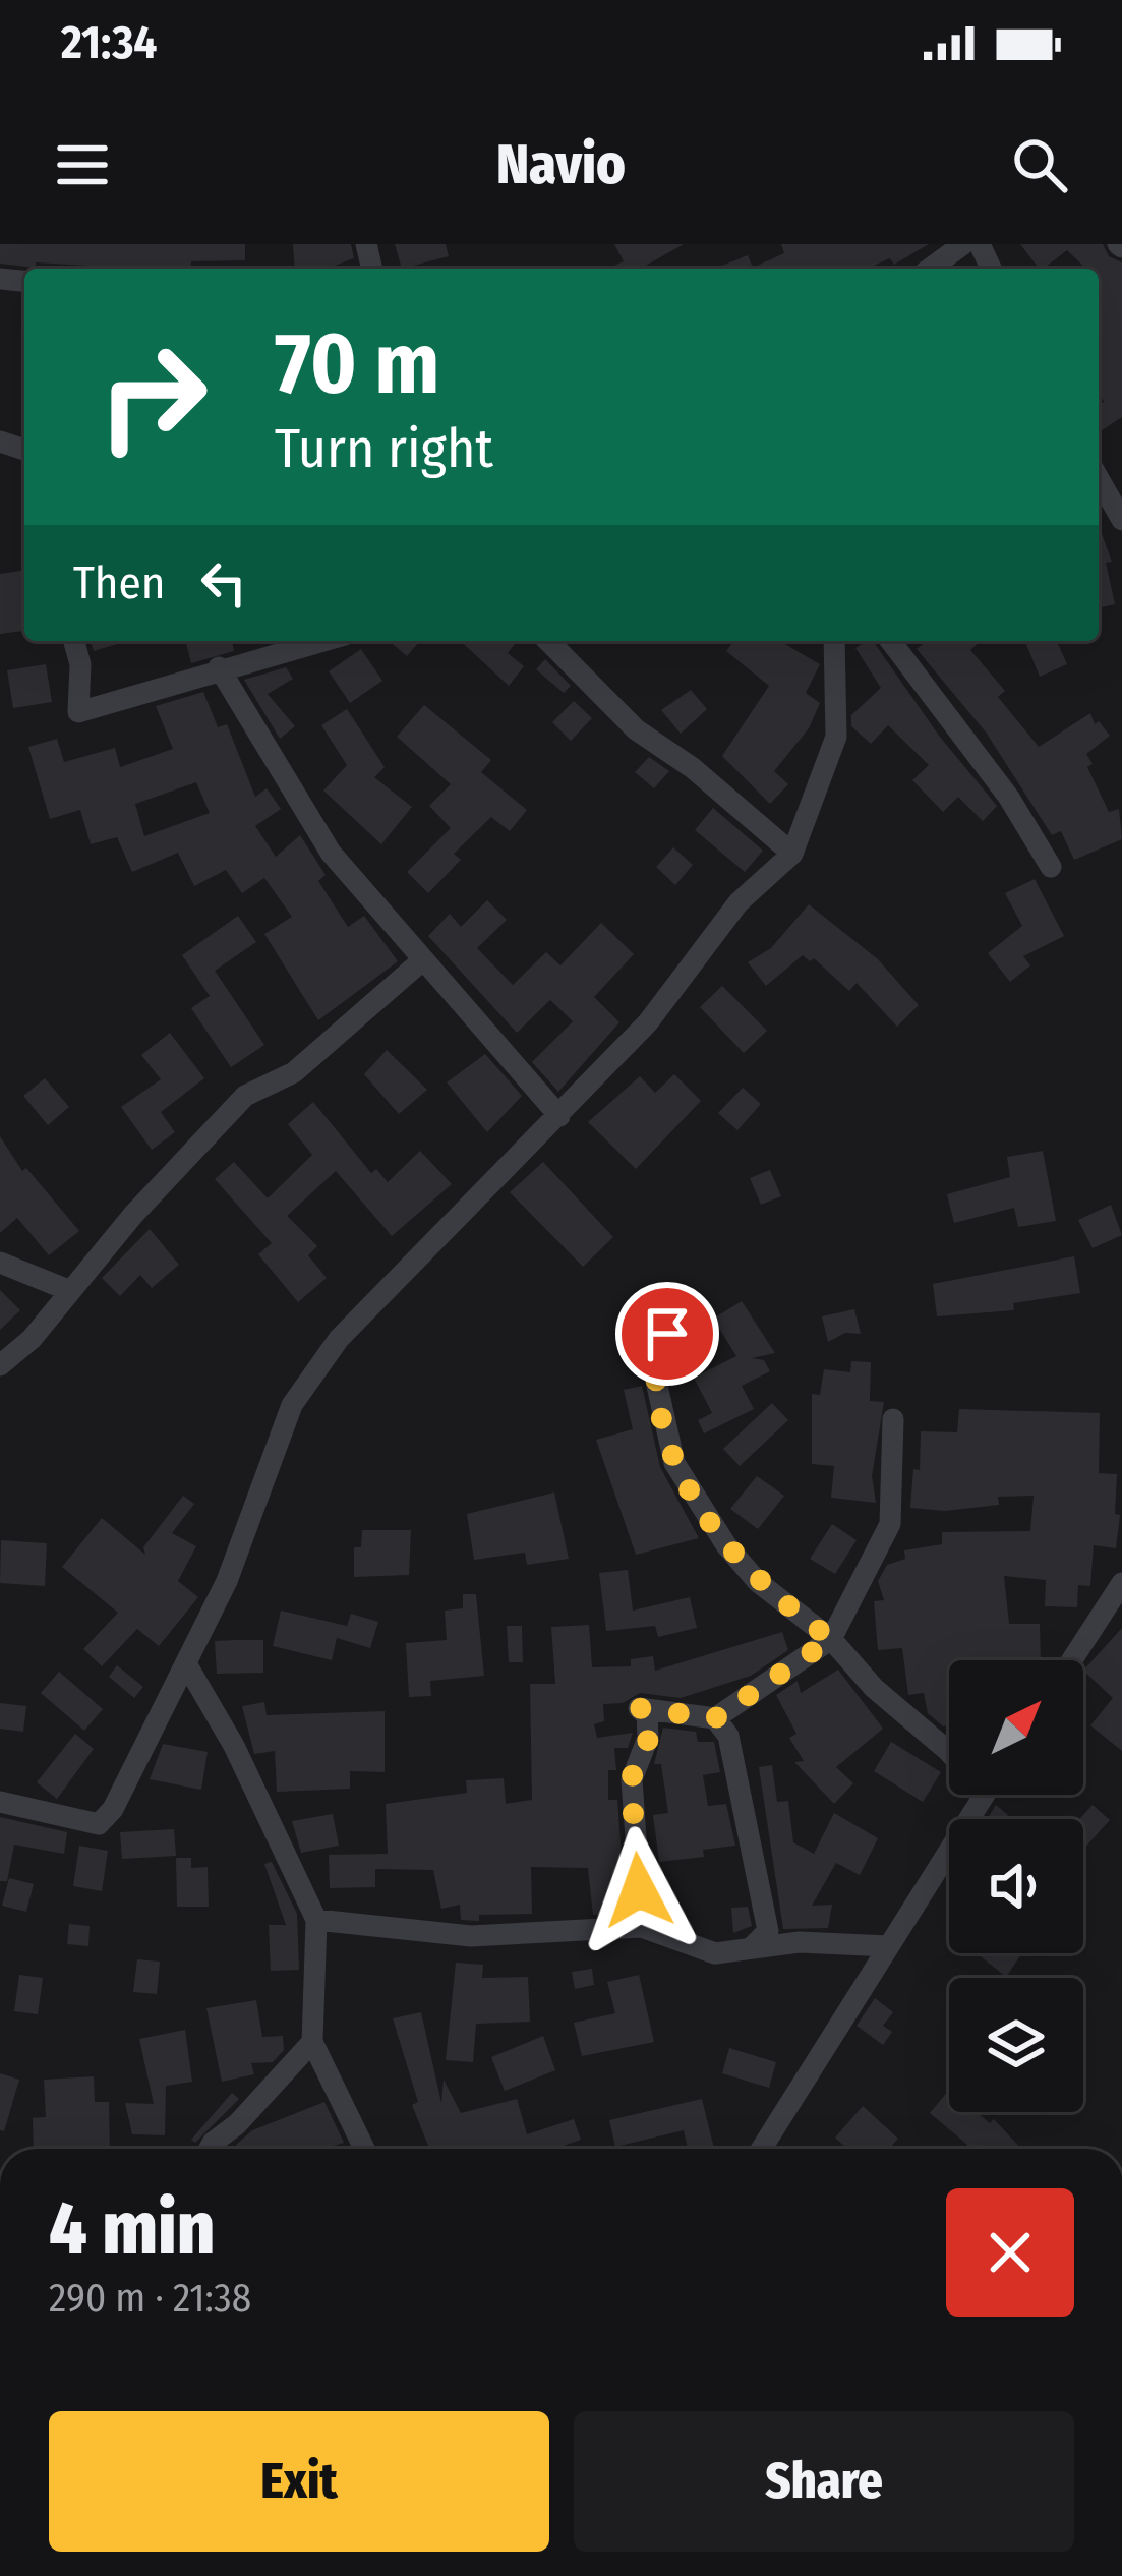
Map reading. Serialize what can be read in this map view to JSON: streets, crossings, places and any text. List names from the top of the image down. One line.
{"north":"top right","page":{"status":"21:34","header":"Navio","turn":["70 m","Turn right"],"then":"Then","heading":["4 min","290 m · 21:38"],"buttons":["Exit","Share"]}}
